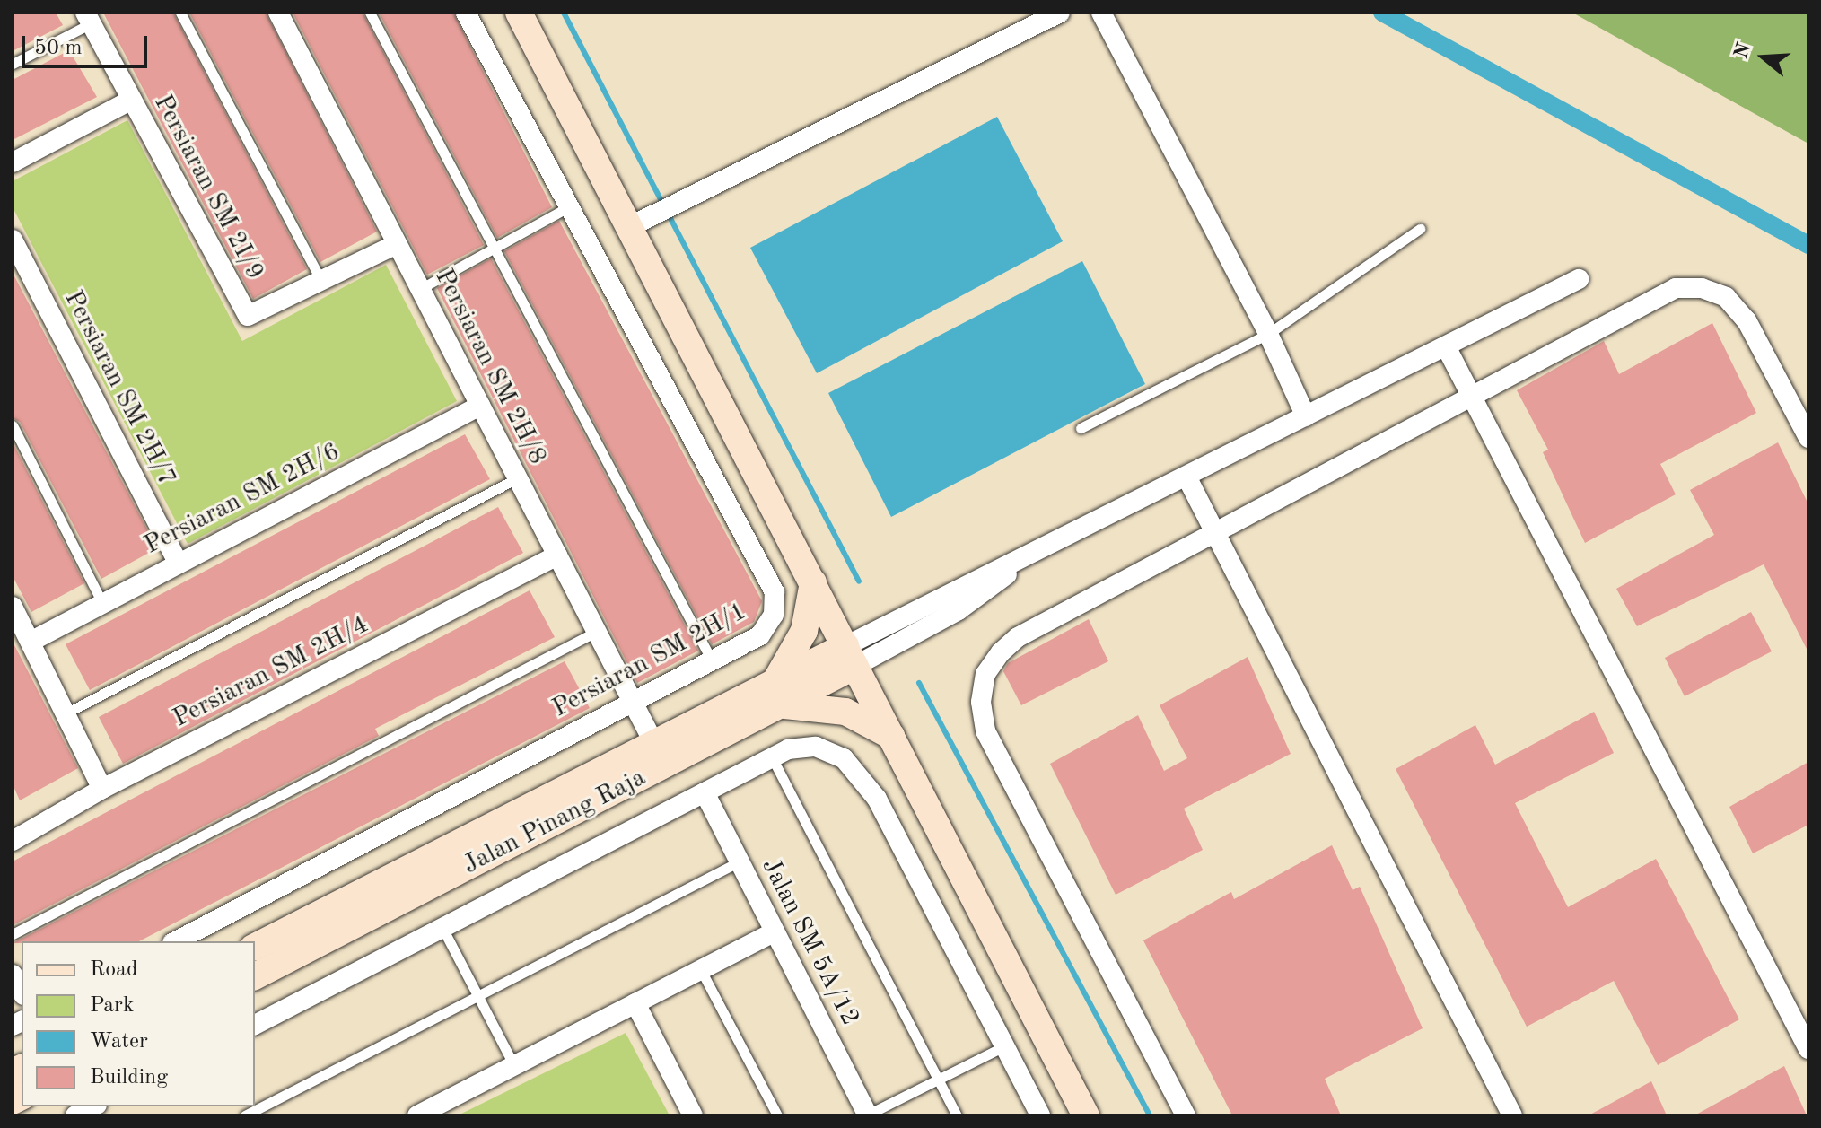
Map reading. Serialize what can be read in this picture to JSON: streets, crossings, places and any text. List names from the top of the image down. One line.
{"streets":{"main road":["Jalan Pinang Raja"],"street":["Persiaran SM 2I/9","Persiaran SM 2H/8","Persiaran SM 2H/7","Persiaran SM 2H/6","Persiaran SM 2H/1","Persiaran SM 2H/4","Jalan SM 5A/12"]},"crossings":[["Persiaran SM 2I/9","Persiaran SM 2H/8"],["Persiaran SM 2H/8","Persiaran SM 2H/6"],["Persiaran SM 2H/8","Persiaran SM 2H/1"],["Persiaran SM 2H/8","Persiaran SM 2H/4"],["Persiaran SM 2H/7","Persiaran SM 2H/6"]],"legend":["Road","Park","Water","Building"],"scale_bar":"50 m","north":"left"}
